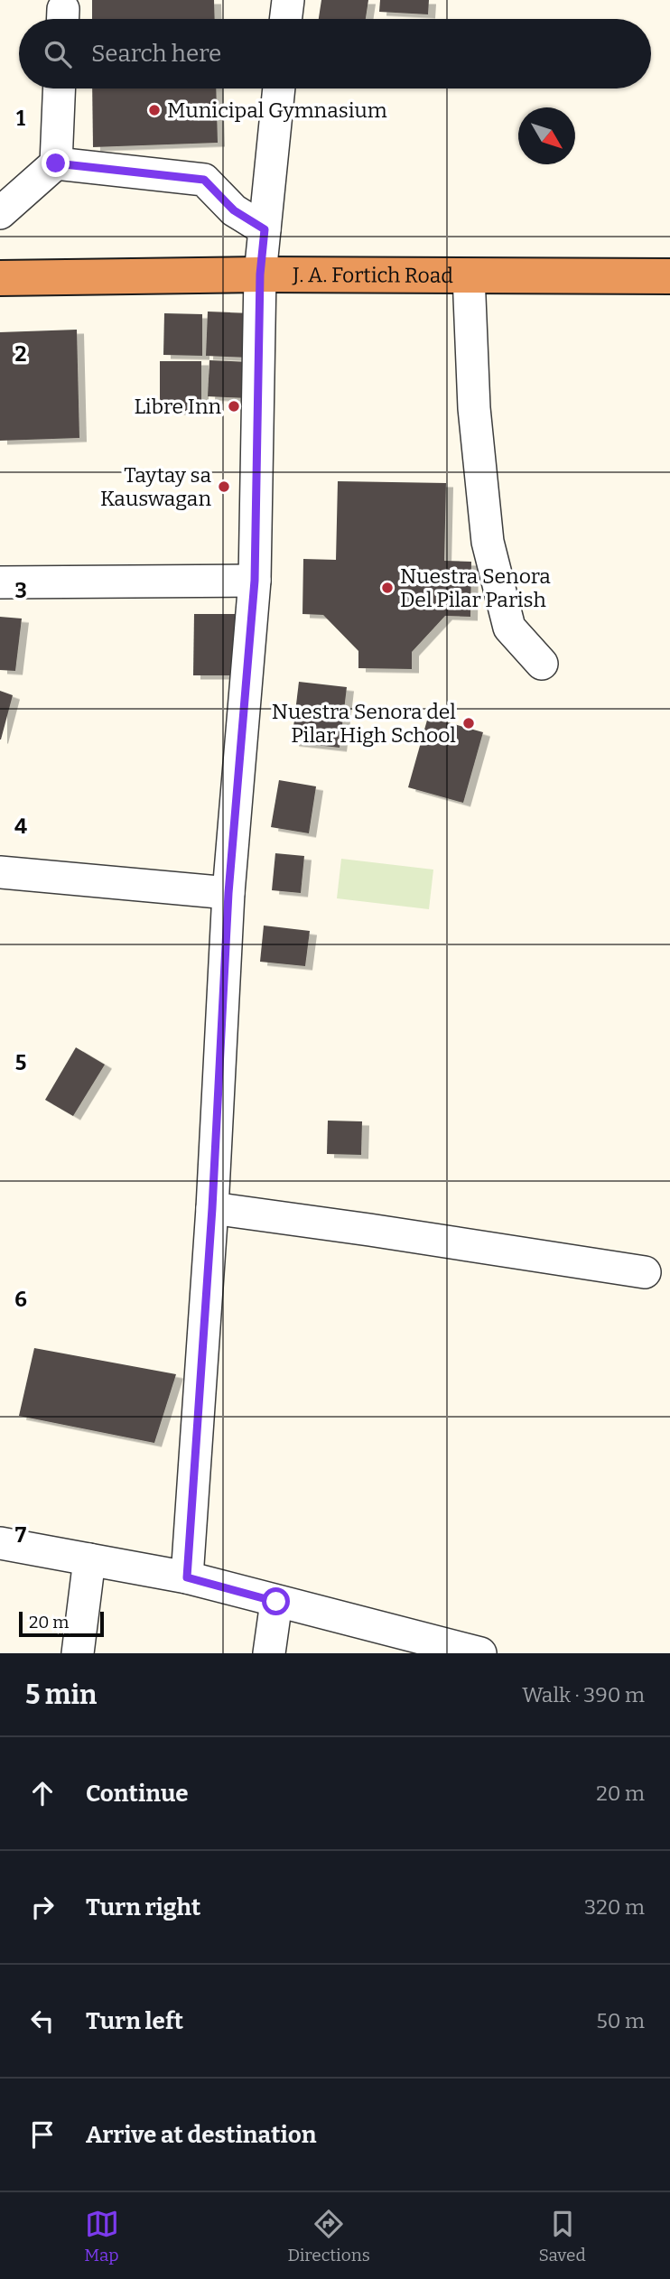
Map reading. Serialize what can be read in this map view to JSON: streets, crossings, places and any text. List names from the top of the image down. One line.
{"streets":{"highway":["J. A. Fortich Road"]},"places":["Municipal Gymnasium","Libre Inn","Taytay sa Kauswagan","Nuestra Senora Del Pilar Parish","Nuestra Senora del Pilar High School"],"scale_bar":"20 m","north":"bottom right","page":{"search":"Search here","scale":"20 m","heading":["5 min","Walk · 390 m"],"list":[["Continue","20 m"],["Turn right","320 m"],["Turn left","50 m"],"Arrive at destination"],"nav":["Map","Directions","Saved"]},"grid":{"rows":["1","2","3","4","5","6","7"]}}
